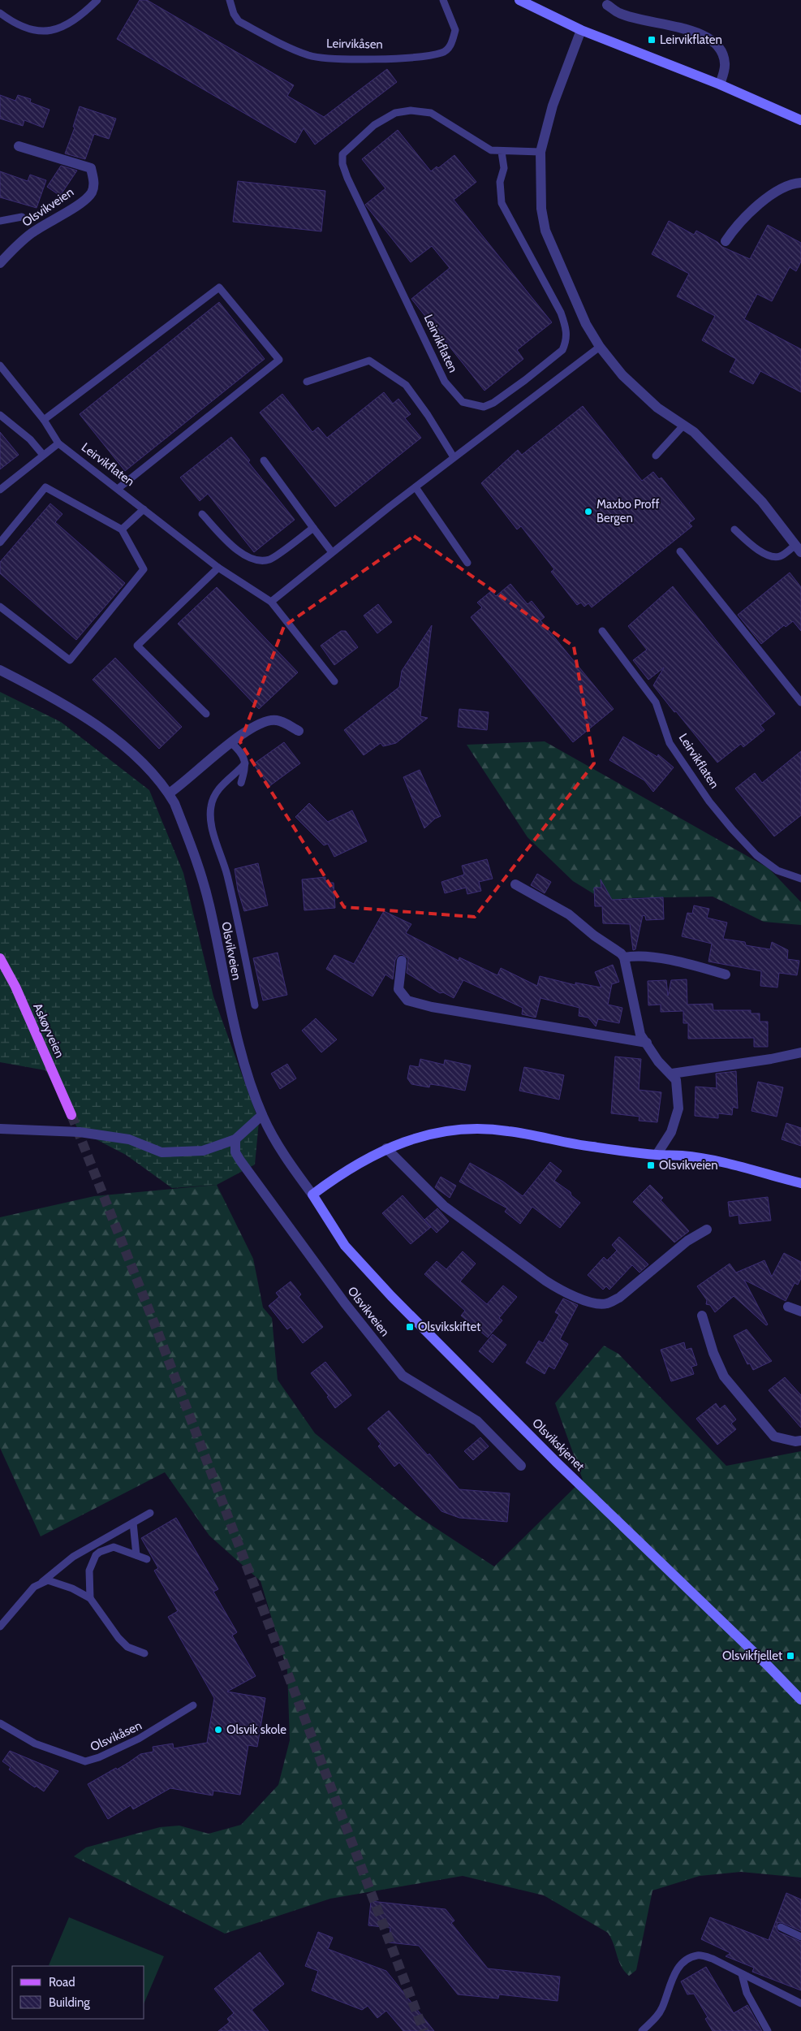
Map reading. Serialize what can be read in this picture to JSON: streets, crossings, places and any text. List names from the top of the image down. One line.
{"streets":{"main road":["Askøyveien","Olsvikskjenet"],"street":["Olsvikveien"],"lane":["Leirvikåsen","Leirvikflaten","Olsvikåsen"]},"crossings":[["Olsvikveien","Olsvikskjenet"]],"places":{"transit":["Leirvikflaten","Olsvikveien","Olsvikskiftet","Olsvikfjellet"],"other":["Maxbo Proff Bergen","Olsvik skole"]},"legend":["Road","Building"]}
